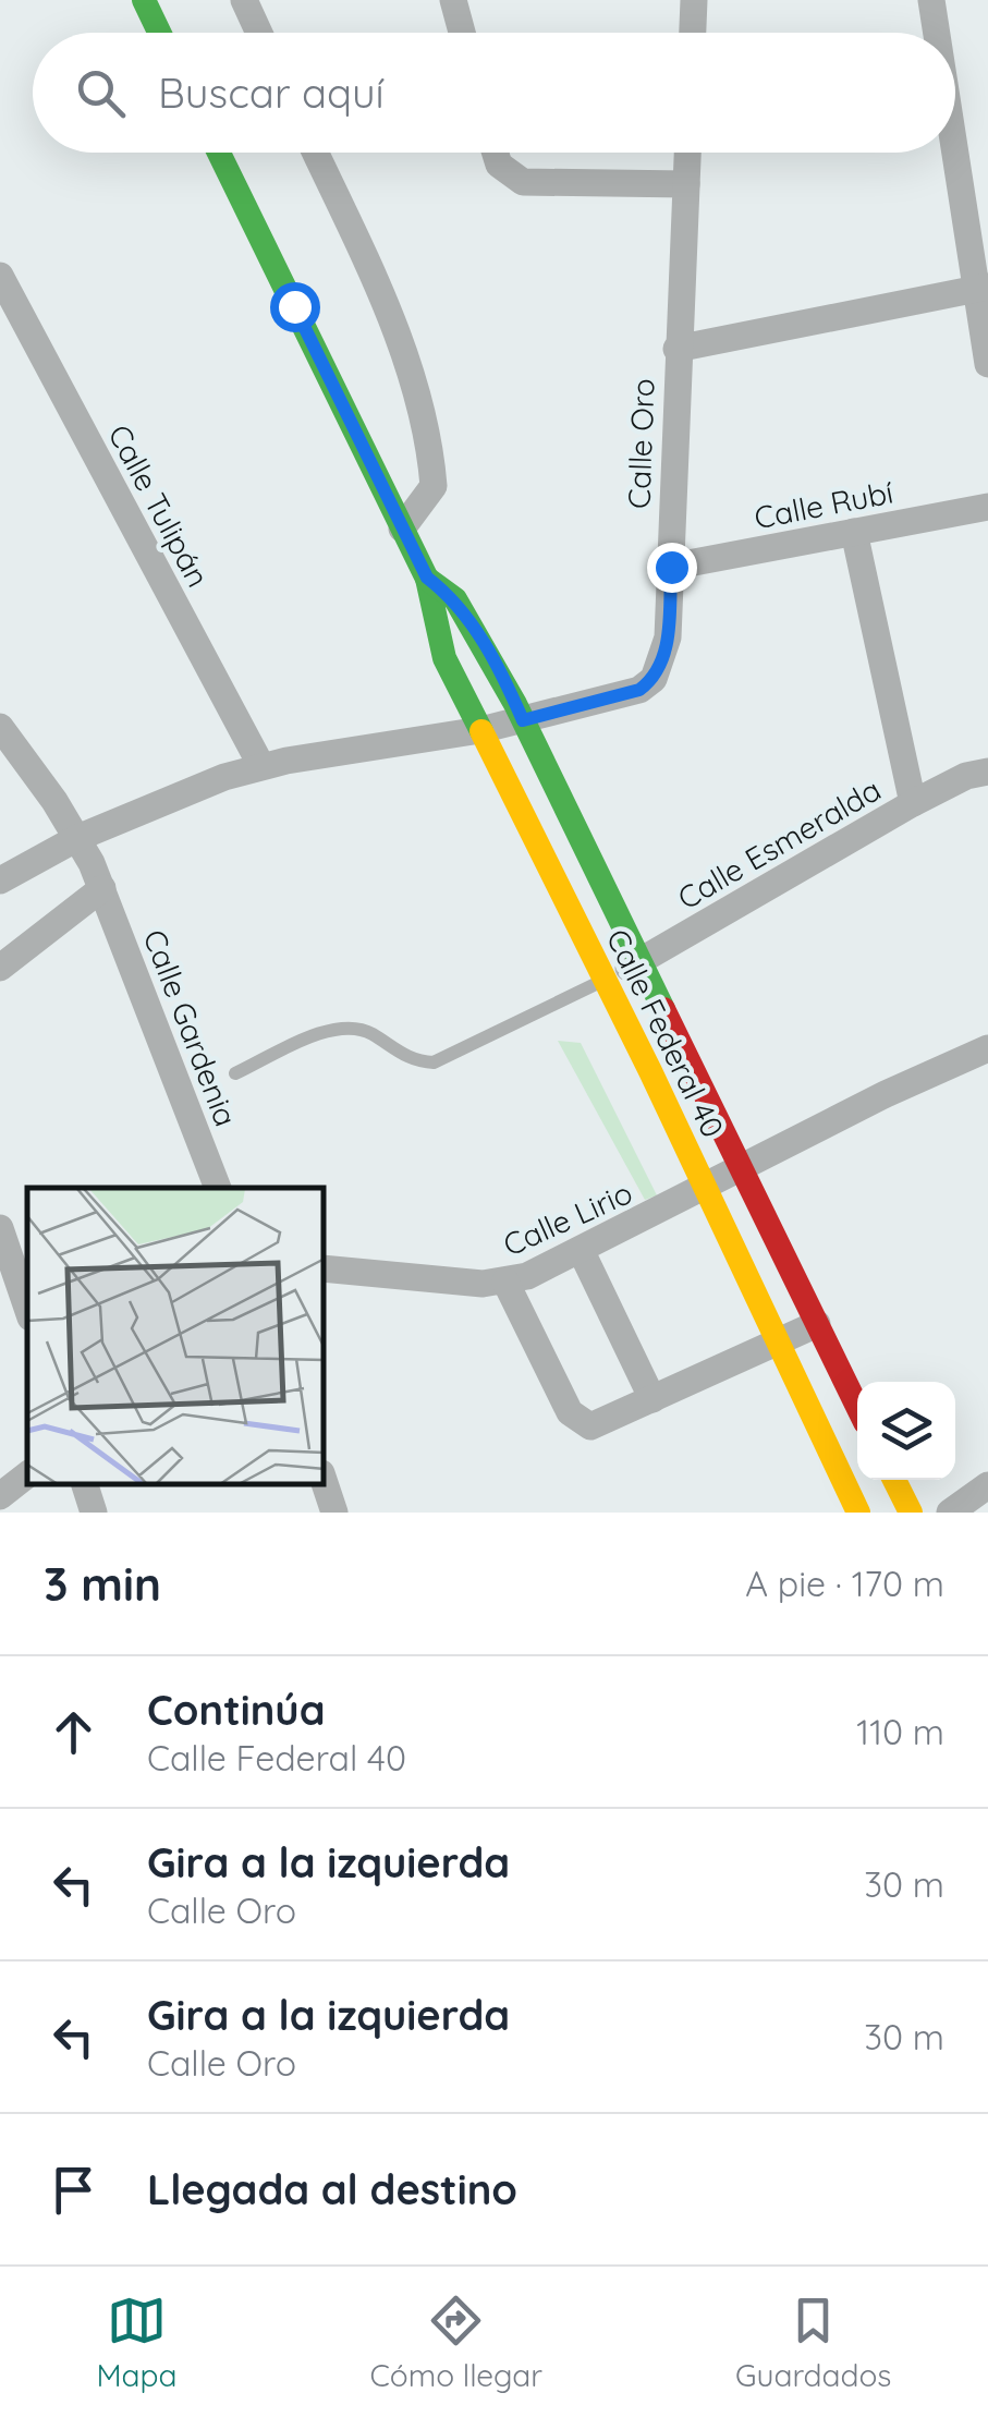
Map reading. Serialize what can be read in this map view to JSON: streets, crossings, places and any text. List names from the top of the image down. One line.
{"streets":{"main road":["Calle Federal 40"],"street":["Calle Oro","Calle Rubí","Calle Tulipán","Calle Esmeralda","Calle Gardenia","Calle Lirio"]},"crossings":[["Calle Oro","Calle Rubí"],["Calle Oro","Calle Federal 40"],["Calle Esmeralda","Calle Federal 40"],["Calle Federal 40","Calle Lirio"]],"page":{"search":"Buscar aquí","heading":["3 min","A pie · 170 m"],"list":[["Continúa","Calle Federal 40","110 m"],["Gira a la izquierda","Calle Oro","30 m"],["Gira a la izquierda","Calle Oro","30 m"],"Llegada al destino"],"nav":["Mapa","Cómo llegar","Guardados"]}}
